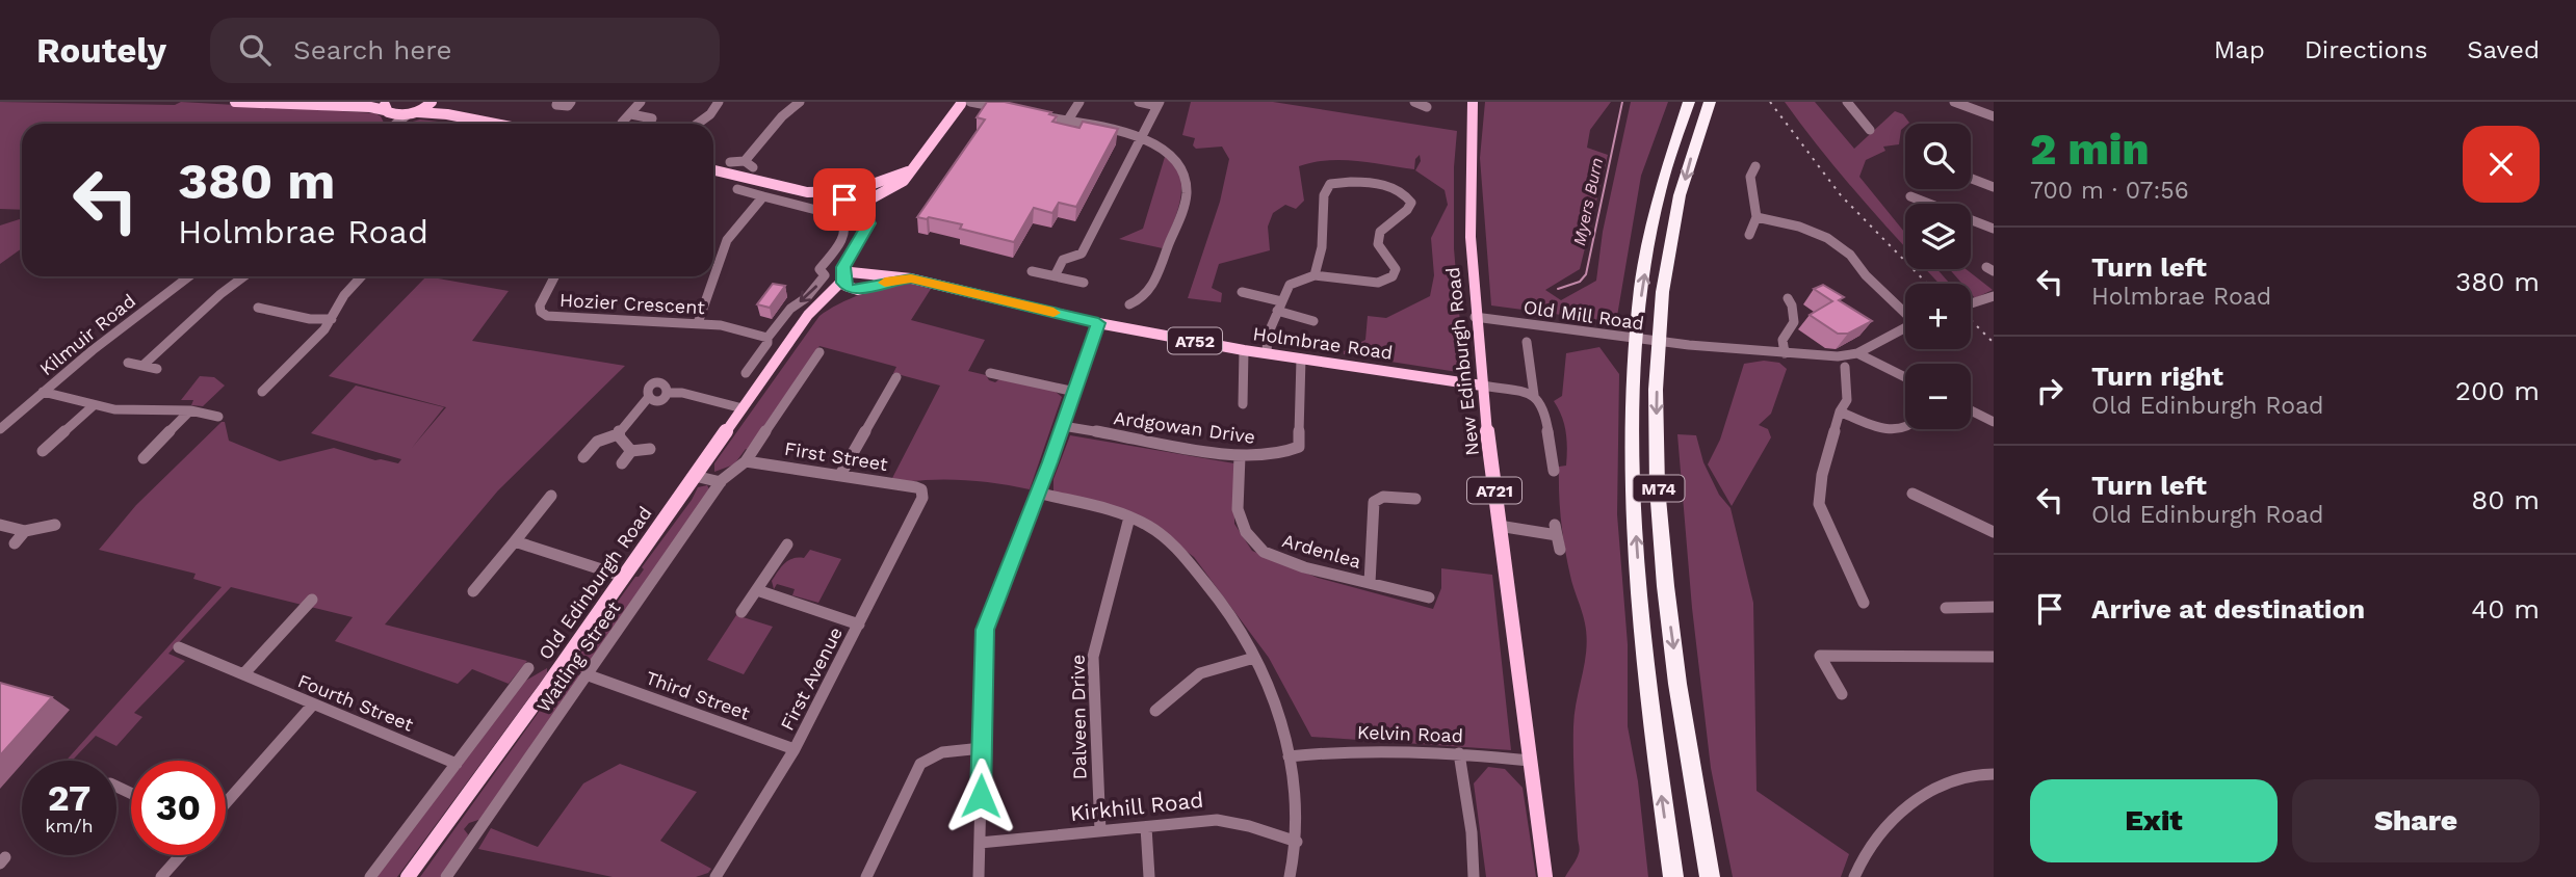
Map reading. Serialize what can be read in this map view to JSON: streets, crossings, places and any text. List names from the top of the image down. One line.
{"streets":{"highway":["M74"],"main road":["A752","Holmbrae Road","New Edinburgh Road","A721","Old Edinburgh Road"],"street":["Hozier Crescent","Old Mill Road","Kilmuir Road","Ardgowan Drive","First Street","Ardenlea","Watling Street","First Avenue","Third Street","Fourth Street","Dalveen Drive","Kelvin Road","Kirkhill Road"]},"crossings":[["Old Mill Road","New Edinburgh Road"],["Holmbrae Road","New Edinburgh Road"],["Holmbrae Road","Ardgowan Drive"],["Holmbrae Road","Old Edinburgh Road"],["New Edinburgh Road","Kelvin Road"],["Ardgowan Drive","Ardenlea"],["First Street","Watling Street"],["First Street","First Avenue"],["Old Edinburgh Road","Fourth Street"],["Watling Street","Third Street"],["First Avenue","Third Street"],["Dalveen Drive","Kirkhill Road"]],"water":["Myers Burn"],"page":{"header":"Routely","search":"Search here","nav":["Map","Directions","Saved"],"heading":["2 min","700 m · 07:56"],"map_buttons":["+","−"],"turn":["380 m","Holmbrae Road"],"list":[{"name":"Turn left","note":"Holmbrae Road","value":"380 m"},{"name":"Turn right","note":"Old Edinburgh Road","value":"200 m"},{"name":"Turn left","note":"Old Edinburgh Road","value":"80 m"},{"name":"Arrive at destination","value":"40 m"}],"speed":"27 km/h","limit":"30","buttons":["Exit","Share"]}}
